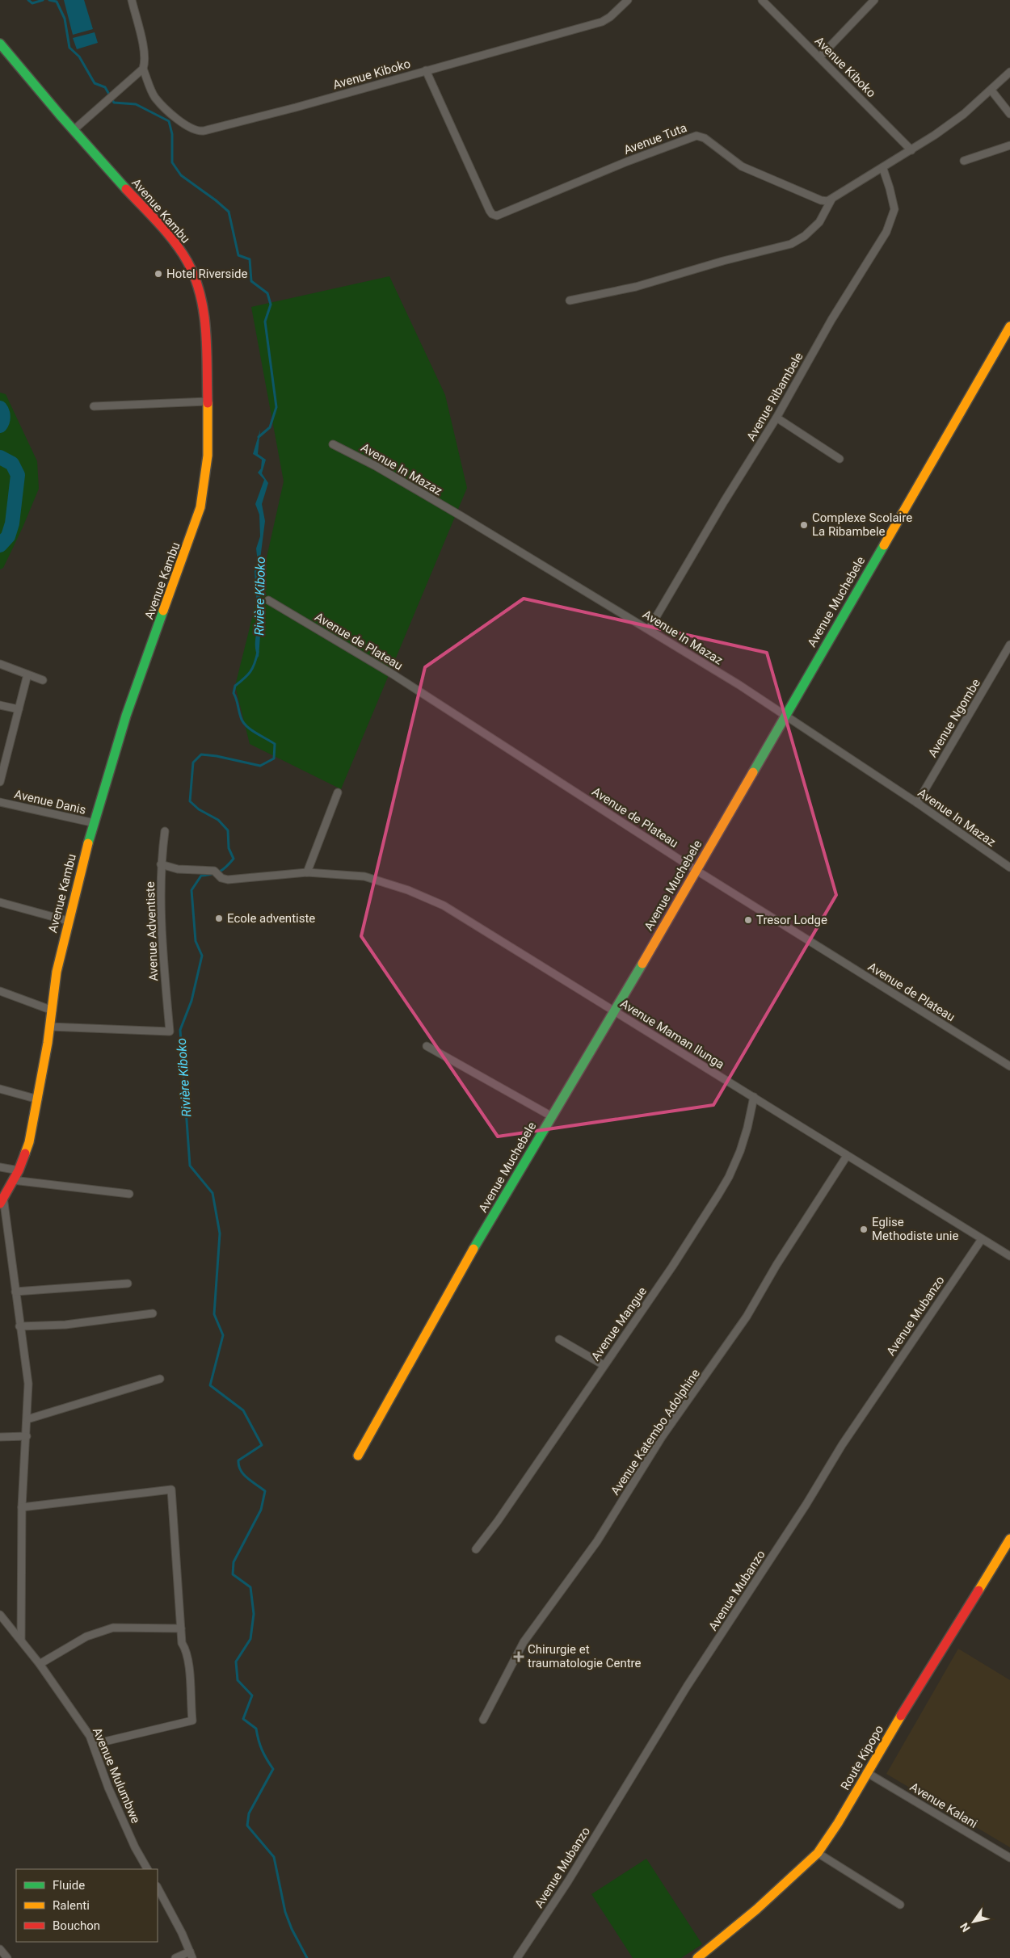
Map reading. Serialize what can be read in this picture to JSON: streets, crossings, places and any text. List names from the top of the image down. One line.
{"streets":{"street":["Avenue Kiboko","Avenue Tuta","Avenue Kambu","Avenue Ribambele","Avenue In Mazaz","Avenue Muchebele","Avenue de Plateau","Avenue Ngombe","Avenue Danis","Avenue Adventiste","Avenue Maman Ilunga","Avenue Mubanzo","Avenue Mangue","Avenue Katembo Adolphine","Route Kipopo","Avenue Mulumbwe","Avenue Kalani"]},"crossings":[["Avenue Kiboko","Avenue Tuta"],["Avenue Kambu","Avenue Danis"],["Avenue Kambu","Avenue Adventiste"],["Avenue Ribambele","Avenue In Mazaz"],["Avenue In Mazaz","Avenue Muchebele"],["Avenue In Mazaz","Avenue Ngombe"],["Avenue Muchebele","Avenue de Plateau"],["Avenue Muchebele","Avenue Maman Ilunga"],["Avenue Adventiste","Avenue Maman Ilunga"],["Avenue Maman Ilunga","Avenue Mubanzo"],["Avenue Maman Ilunga","Avenue Mangue"],["Avenue Maman Ilunga","Avenue Katembo Adolphine"],["Route Kipopo","Avenue Kalani"]],"water":["Rivière Kiboko"],"places":{"other":["Hotel Riverside","Complexe Scolaire La Ribambele","Ecole adventiste","Tresor Lodge","Eglise Methodiste unie"],"health":["Chirurgie et traumatologie Centre"]},"legend":["Fluide","Ralenti","Bouchon"],"north":"bottom left"}
